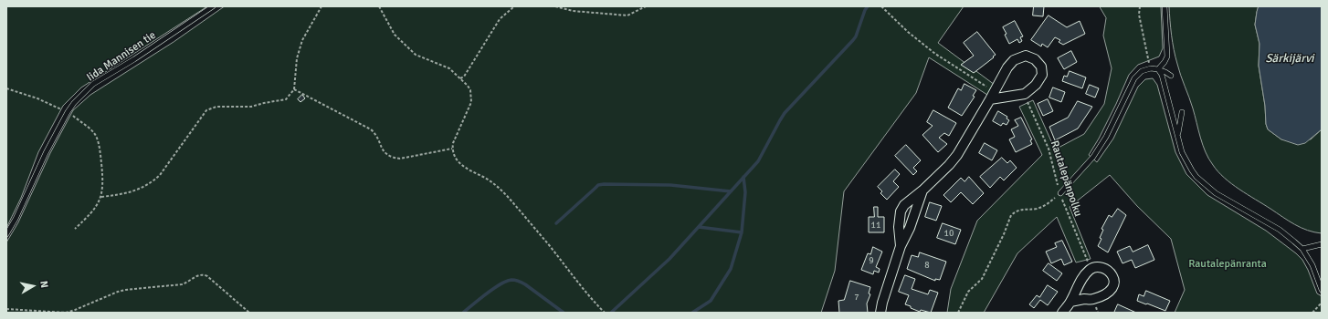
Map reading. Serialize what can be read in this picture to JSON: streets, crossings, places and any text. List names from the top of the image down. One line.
{"streets":{"lane":["Iida Mannisen tie"],"path":["Rautalepänpolku"]},"water":["Särkijärvi"],"parks":["Rautalepänranta"],"house_numbers":["11","10","9","8","7"],"north":"right"}
